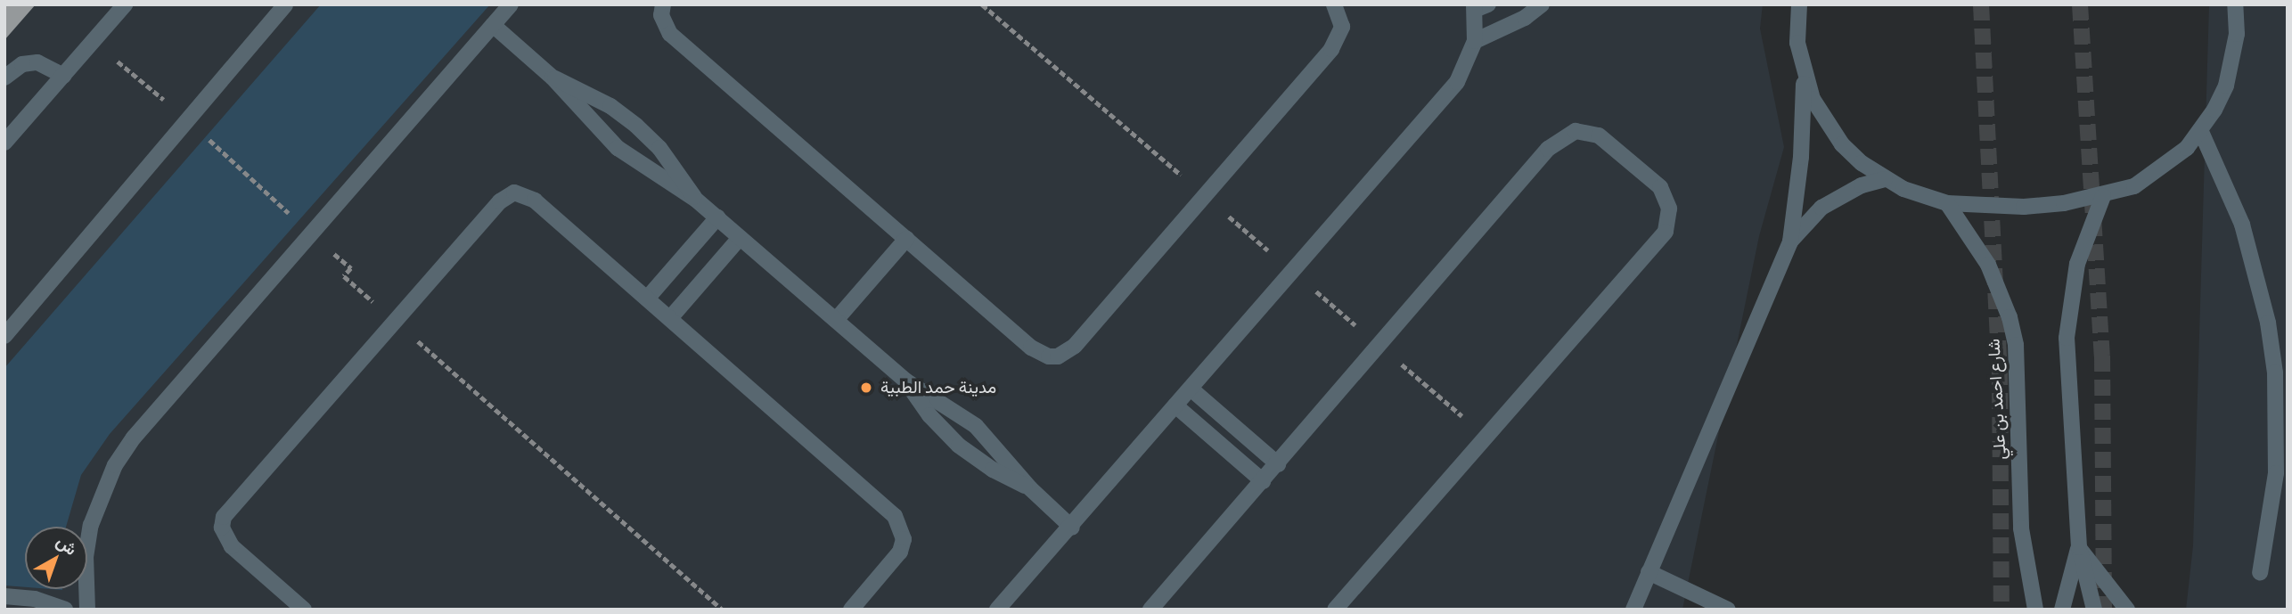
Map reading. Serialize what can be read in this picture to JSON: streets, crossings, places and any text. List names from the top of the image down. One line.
{"streets":{"street":["شارع احمد بن علي"]},"places":["مدينة حمد الطبية"],"north":"top right"}
